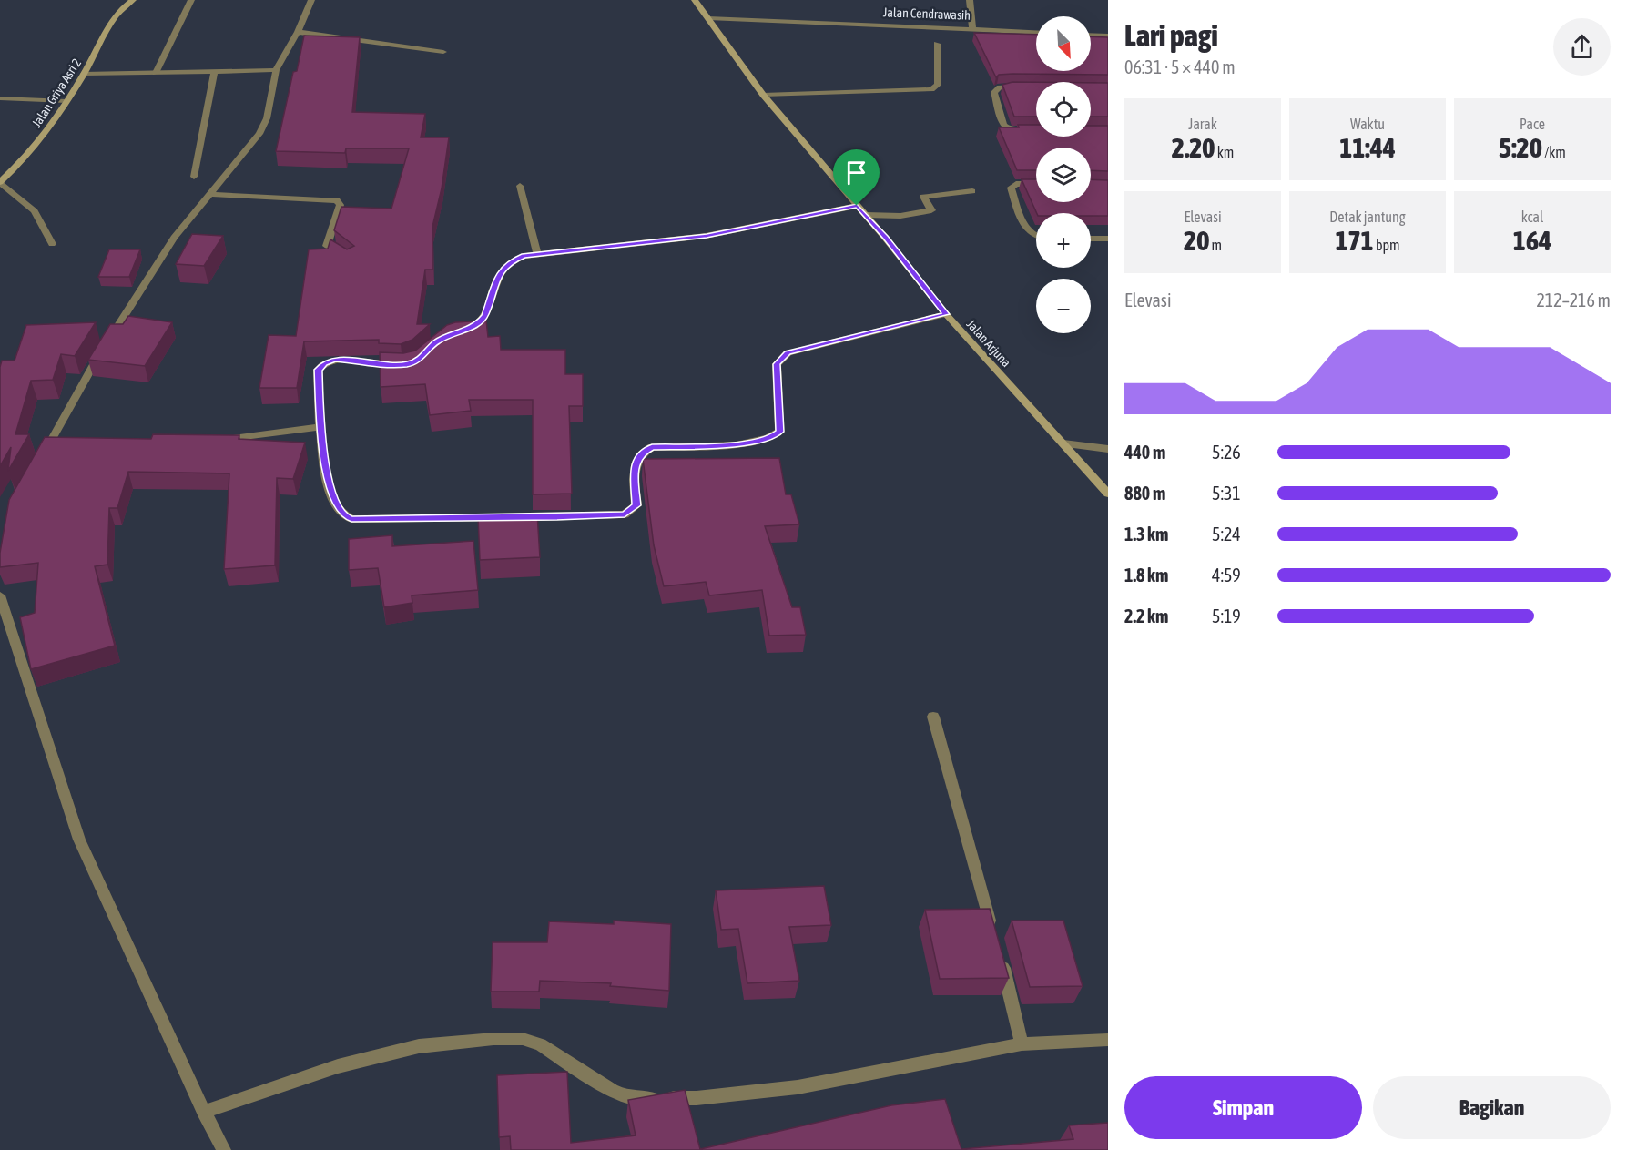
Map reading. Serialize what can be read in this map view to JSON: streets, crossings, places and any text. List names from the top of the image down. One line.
{"streets":{"street":["Jalan Cendrawasih","Jalan Griya Asri 2","Jalan Arjuna"]},"crossings":[["Jalan Cendrawasih","Jalan Arjuna"]],"north":"bottom right","page":{"heading":["Lari pagi","06:31 · 5 × 440 m"],"map_buttons":["+","−"],"stats":[["Jarak","2.20 km"],["Waktu","11:44"],["Pace","5:20 /km"],["Elevasi","20 m"],["Detak jantung","171 bpm"],["kcal","164"]],"chart":["Elevasi","212–216 m"],"list":[{"name":"440 m","note":"5:26"},{"name":"880 m","note":"5:31"},{"name":"1.3 km","note":"5:24"},{"name":"1.8 km","note":"4:59"},{"name":"2.2 km","note":"5:19"}],"buttons":["Simpan","Bagikan"]}}
